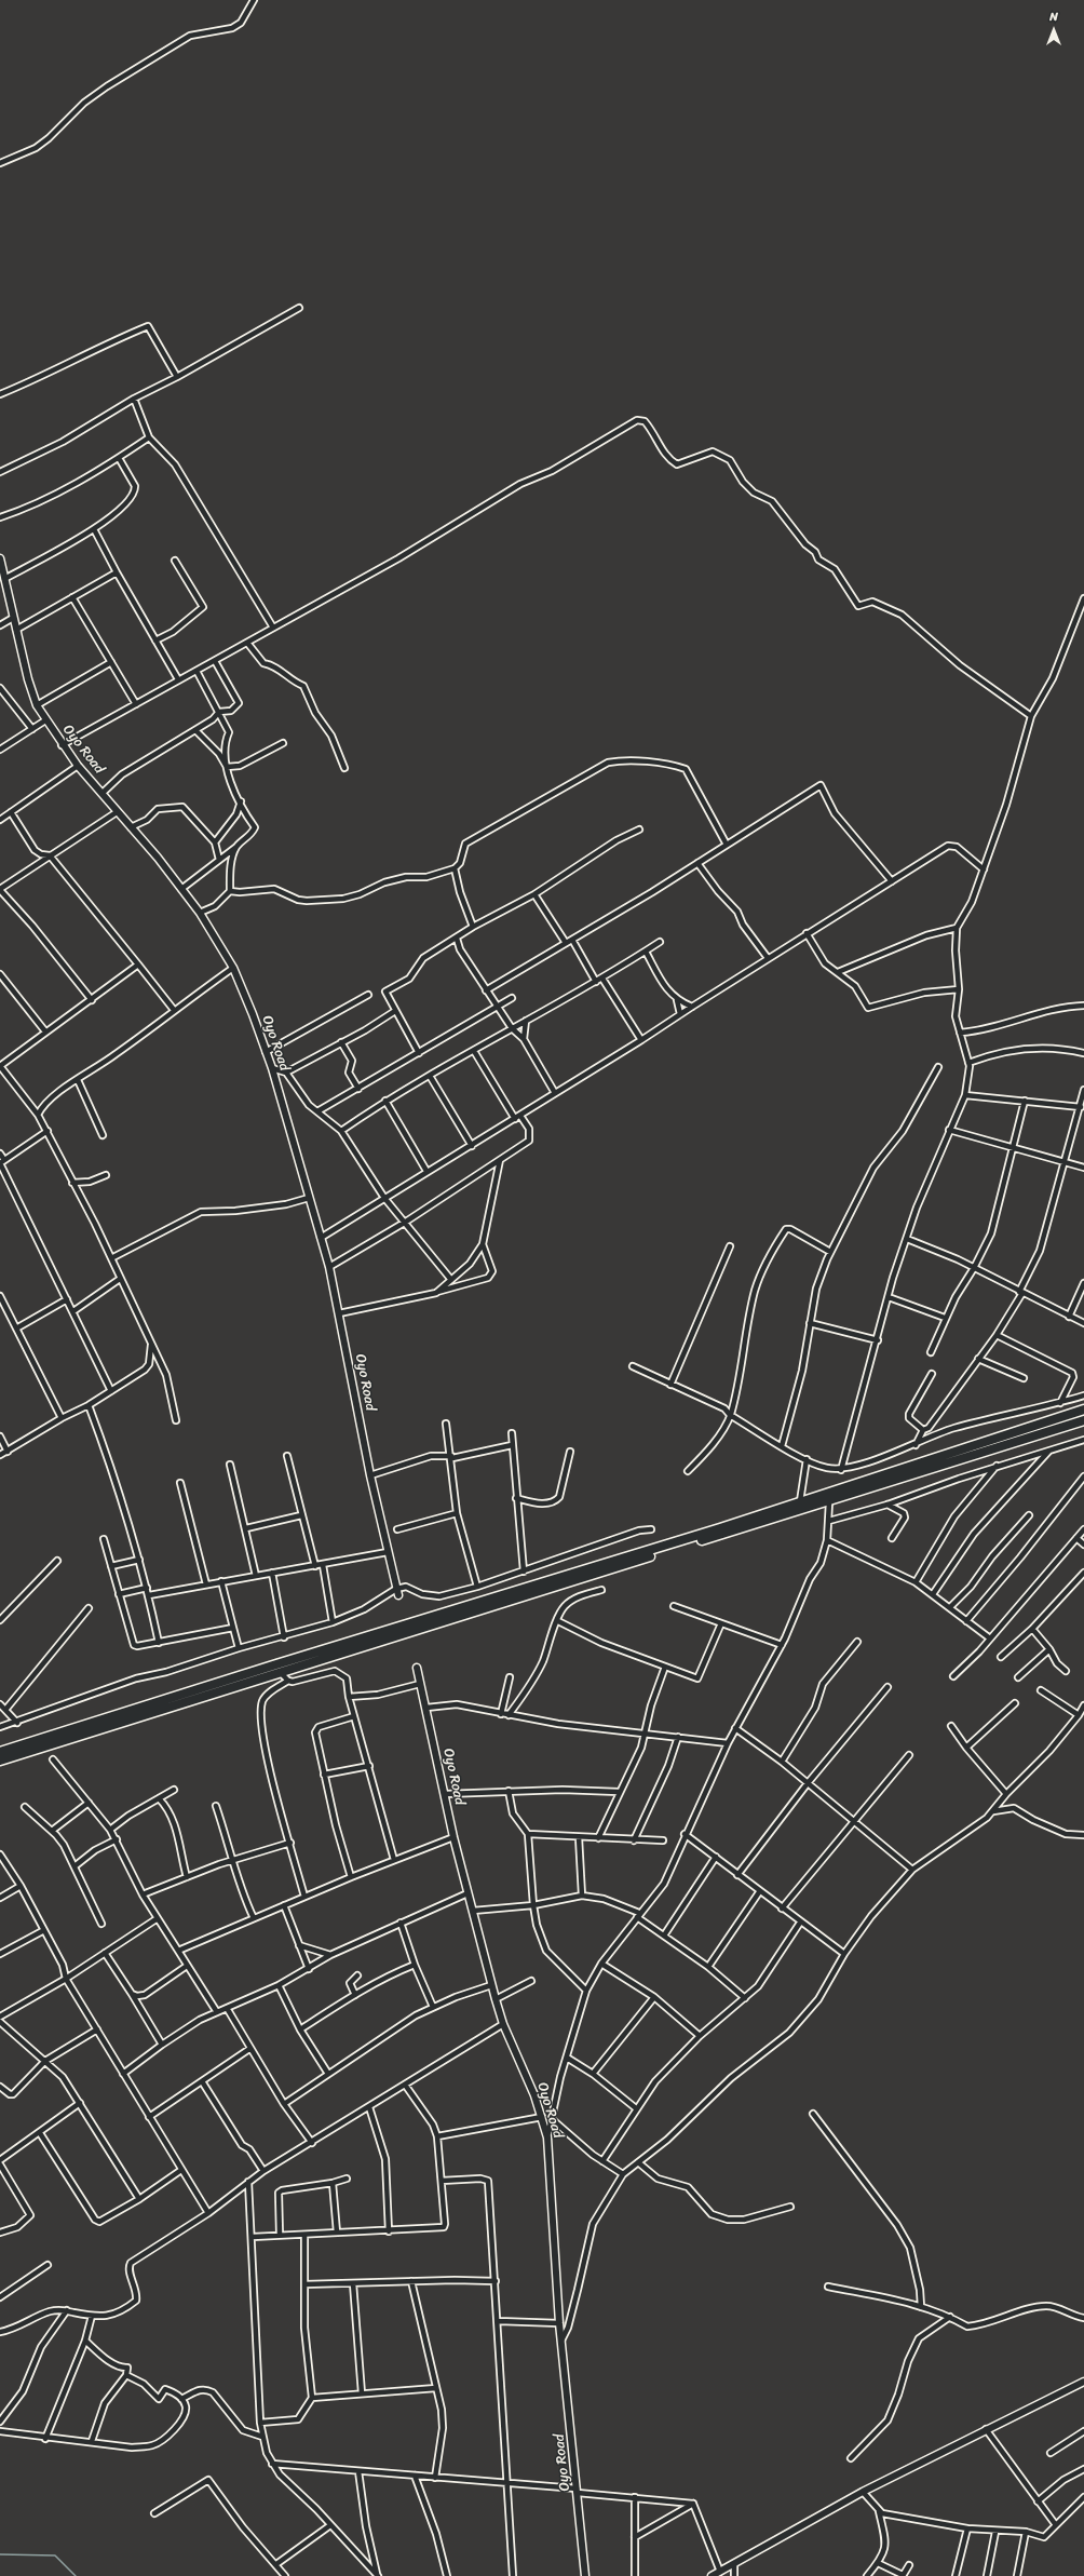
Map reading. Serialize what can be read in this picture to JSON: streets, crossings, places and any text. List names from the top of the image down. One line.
{"streets":{"street":["Oyo Road"]},"north":"top"}
